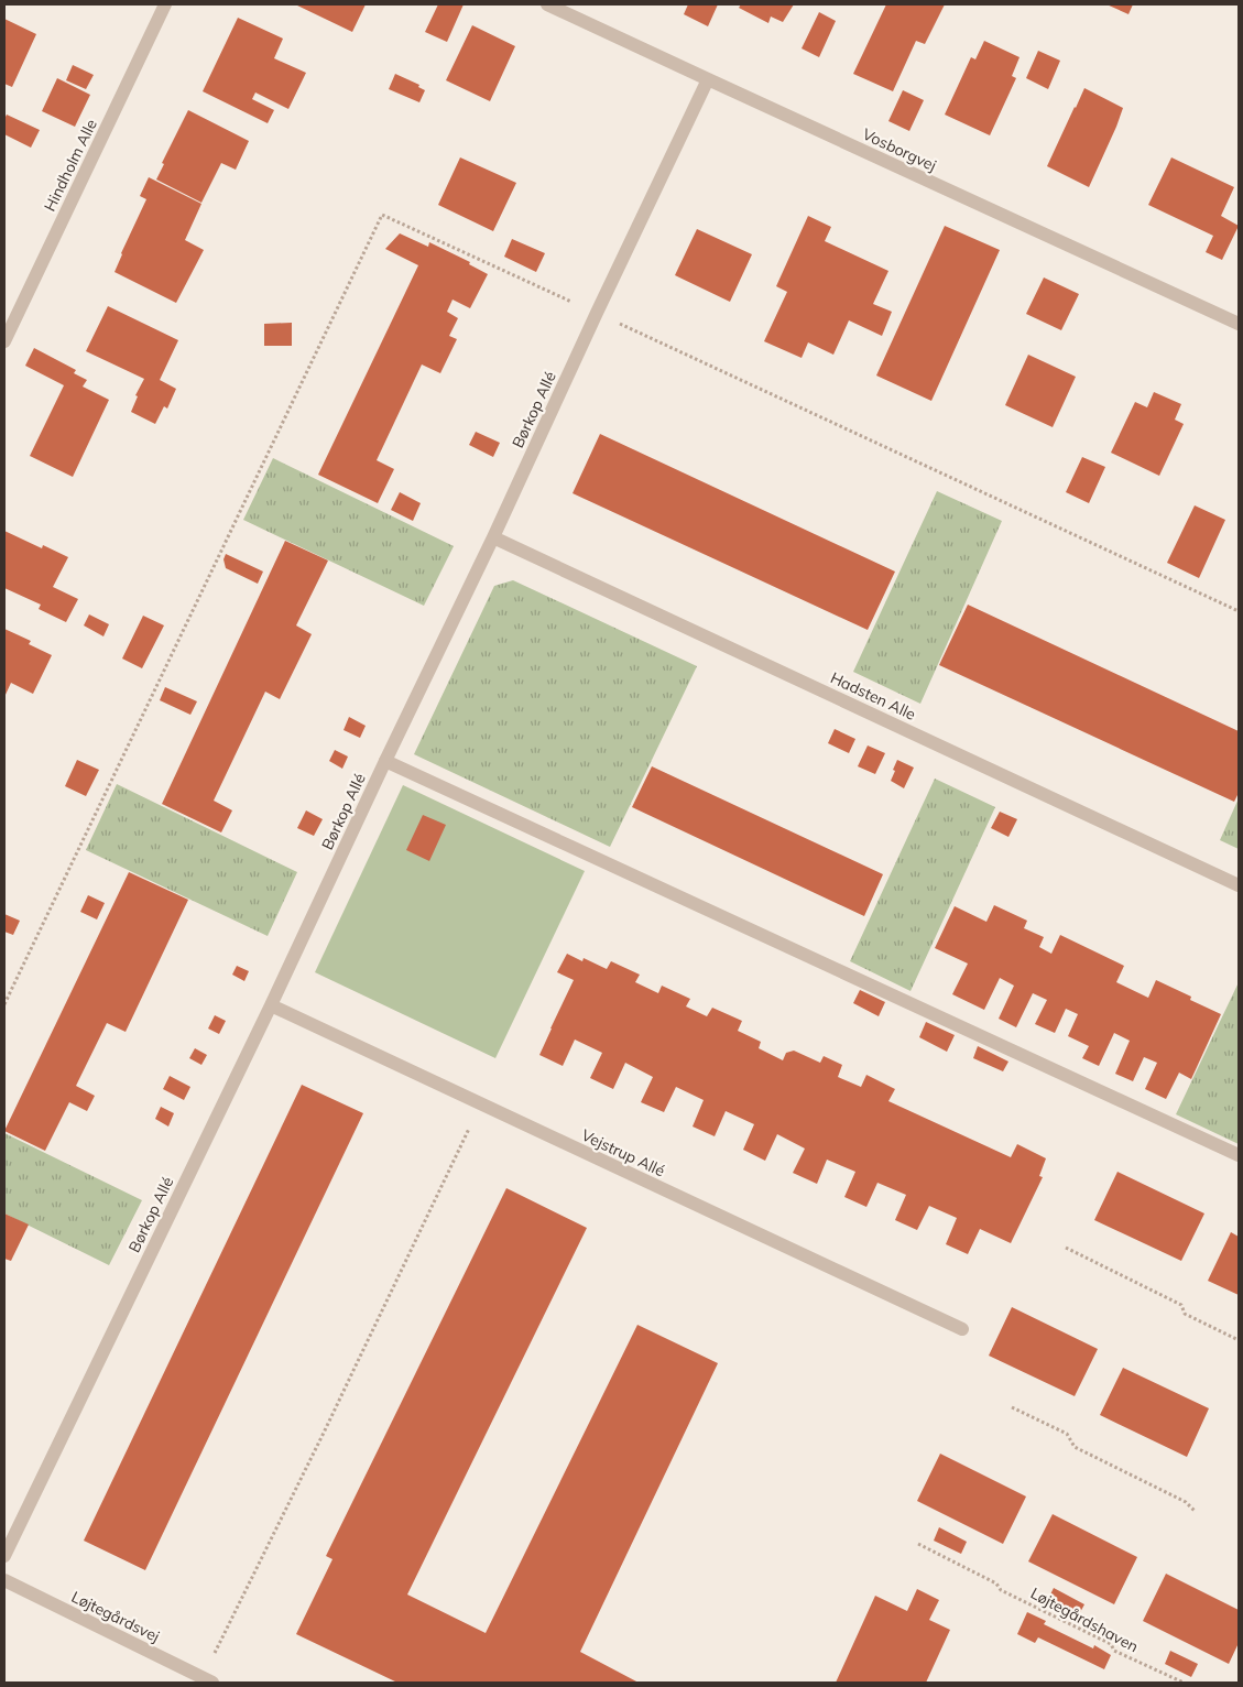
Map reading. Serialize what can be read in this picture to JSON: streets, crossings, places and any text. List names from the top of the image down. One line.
{"streets":{"street":["Vosborgvej","Hindholm Alle","Børkop Allé","Hadsten Alle","Vejstrup Allé","Løjtegårdsvej"],"path":["Løjtegårdshaven"]},"crossings":[["Vosborgvej","Børkop Allé"],["Børkop Allé","Hadsten Alle"],["Børkop Allé","Vejstrup Allé"]]}
